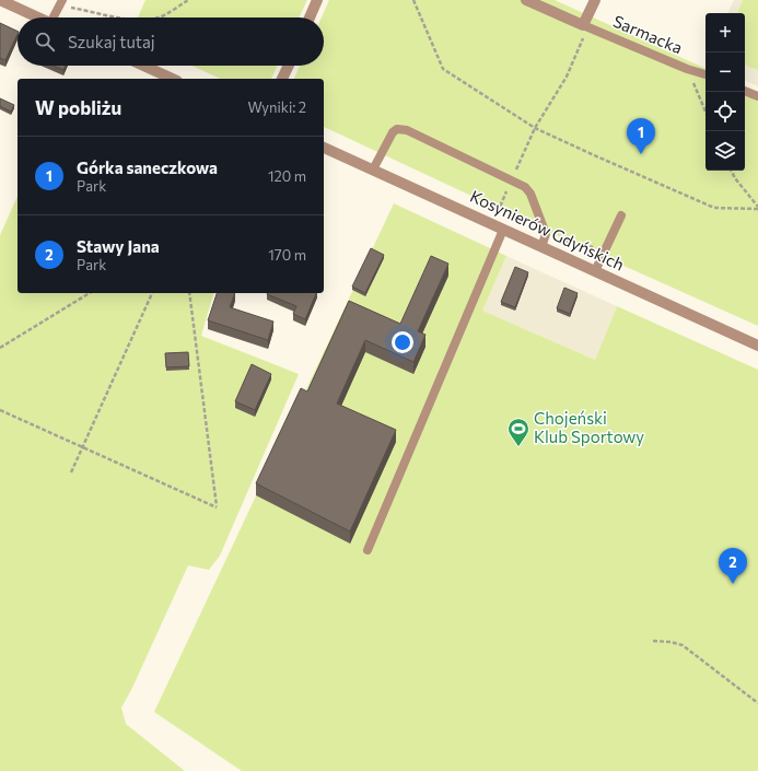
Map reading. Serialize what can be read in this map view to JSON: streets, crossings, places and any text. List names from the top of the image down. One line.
{"streets":{"street":["Sarmacka","Kosynierów Gdyńskich"]},"places":{"sports":["Chojeński Klub Sportowy"]},"page":{"map_buttons":["+","−"],"search":"Szukaj tutaj","heading":["W pobliżu","Wyniki: 2"],"pins":["1","2"],"list":[{"mark":"1","name":"Górka saneczkowa","note":"Park","value":"120 m"},{"mark":"2","name":"Stawy Jana","note":"Park","value":"170 m"}]}}
